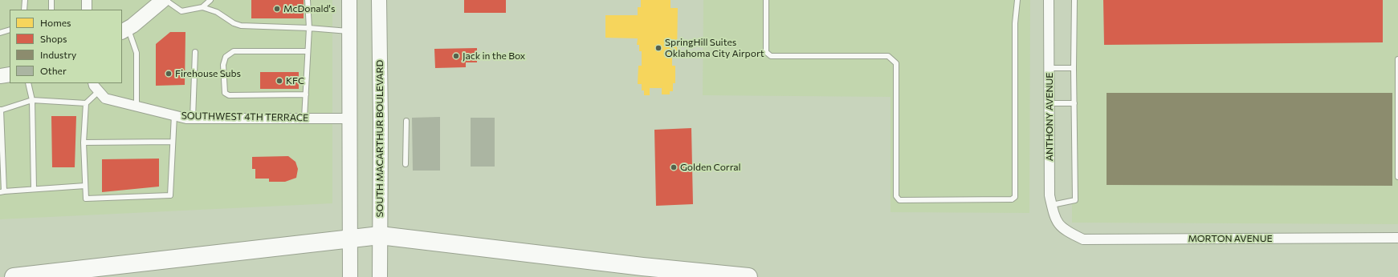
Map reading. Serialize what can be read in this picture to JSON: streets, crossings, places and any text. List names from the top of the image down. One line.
{"streets":{"main road":["SOUTH MACARTHUR BOULEVARD"],"street":["SOUTHWEST 4TH TERRACE","ANTHONY AVENUE","MORTON AVENUE"]},"crossings":[["ANTHONY AVENUE","MORTON AVENUE"]],"places":["McDonald's","SpringHill Suites Oklahoma City Airport","Jack in the Box","Firehouse Subs","KFC","Golden Corral"],"legend":["Homes","Shops","Industry","Other"]}
